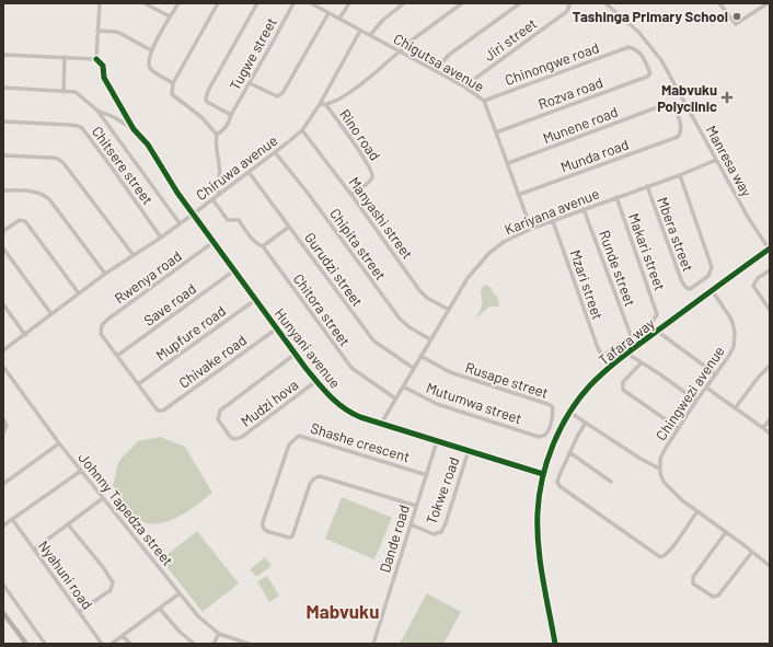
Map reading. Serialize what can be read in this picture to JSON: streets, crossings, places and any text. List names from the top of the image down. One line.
{"streets":{"street":["Jiri street","Tugwe street","Chigutsa avenue","Chinongwe road","Rozva road","Munene road","Rino road","Munda road","Manresa way","Chitsere street","Chiruwa avenue","Kariyana avenue","Manyashi street","Mbera street","Chipita street","Makari street","Runde street","Gurudzi street","Rwenya road","Mzari street","Save road","Chitora street","Mupfure road","Tafara way","Hunyani avenue","Chivake road","Rusape street","Chingwezi avenue","Mudzi hova","Mutumwa street","Shashe crescent","Tokwe road","Johnny Tapedza street","Dande road","Nyahuni road"]},"crossings":[["Jiri street","Chigutsa avenue"],["Chigutsa avenue","Chinongwe road"],["Chigutsa avenue","Rozva road"],["Chigutsa avenue","Munene road"],["Chigutsa avenue","Munda road"],["Chigutsa avenue","Chiruwa avenue"],["Chigutsa avenue","Kariyana avenue"],["Chinongwe road","Rozva road"],["Munene road","Munda road"],["Rino road","Manyashi street"],["Manresa way","Kariyana avenue"],["Manresa way","Tafara way"],["Chitsere street","Chiruwa avenue"],["Chiruwa avenue","Manyashi street"],["Chiruwa avenue","Chipita street"],["Chiruwa avenue","Gurudzi street"],["Chiruwa avenue","Chitora street"],["Chiruwa avenue","Hunyani avenue"],["Kariyana avenue","Manyashi street"],["Kariyana avenue","Mbera street"],["Kariyana avenue","Chipita street"],["Kariyana avenue","Makari street"],["Kariyana avenue","Runde street"],["Kariyana avenue","Gurudzi street"],["Kariyana avenue","Mzari street"],["Kariyana avenue","Chitora street"],["Kariyana avenue","Hunyani avenue"],["Kariyana avenue","Rusape street"],["Kariyana avenue","Mutumwa street"],["Makari street","Runde street"],["Makari street","Mzari street"],["Runde street","Mzari street"],["Rwenya road","Save road"],["Rwenya road","Hunyani avenue"],["Save road","Hunyani avenue"],["Mupfure road","Hunyani avenue"],["Mupfure road","Chivake road"],["Tafara way","Hunyani avenue"],["Tafara way","Chingwezi avenue"],["Hunyani avenue","Chivake road"],["Hunyani avenue","Mudzi hova"],["Hunyani avenue","Tokwe road"],["Hunyani avenue","Dande road"],["Rusape street","Mutumwa street"],["Shashe crescent","Dande road"],["Tokwe road","Dande road"]],"districts":["Mabvuku"],"places":{"other":["Tashinga Primary School"],"health":["Mabvuku Polyclinic"]}}
